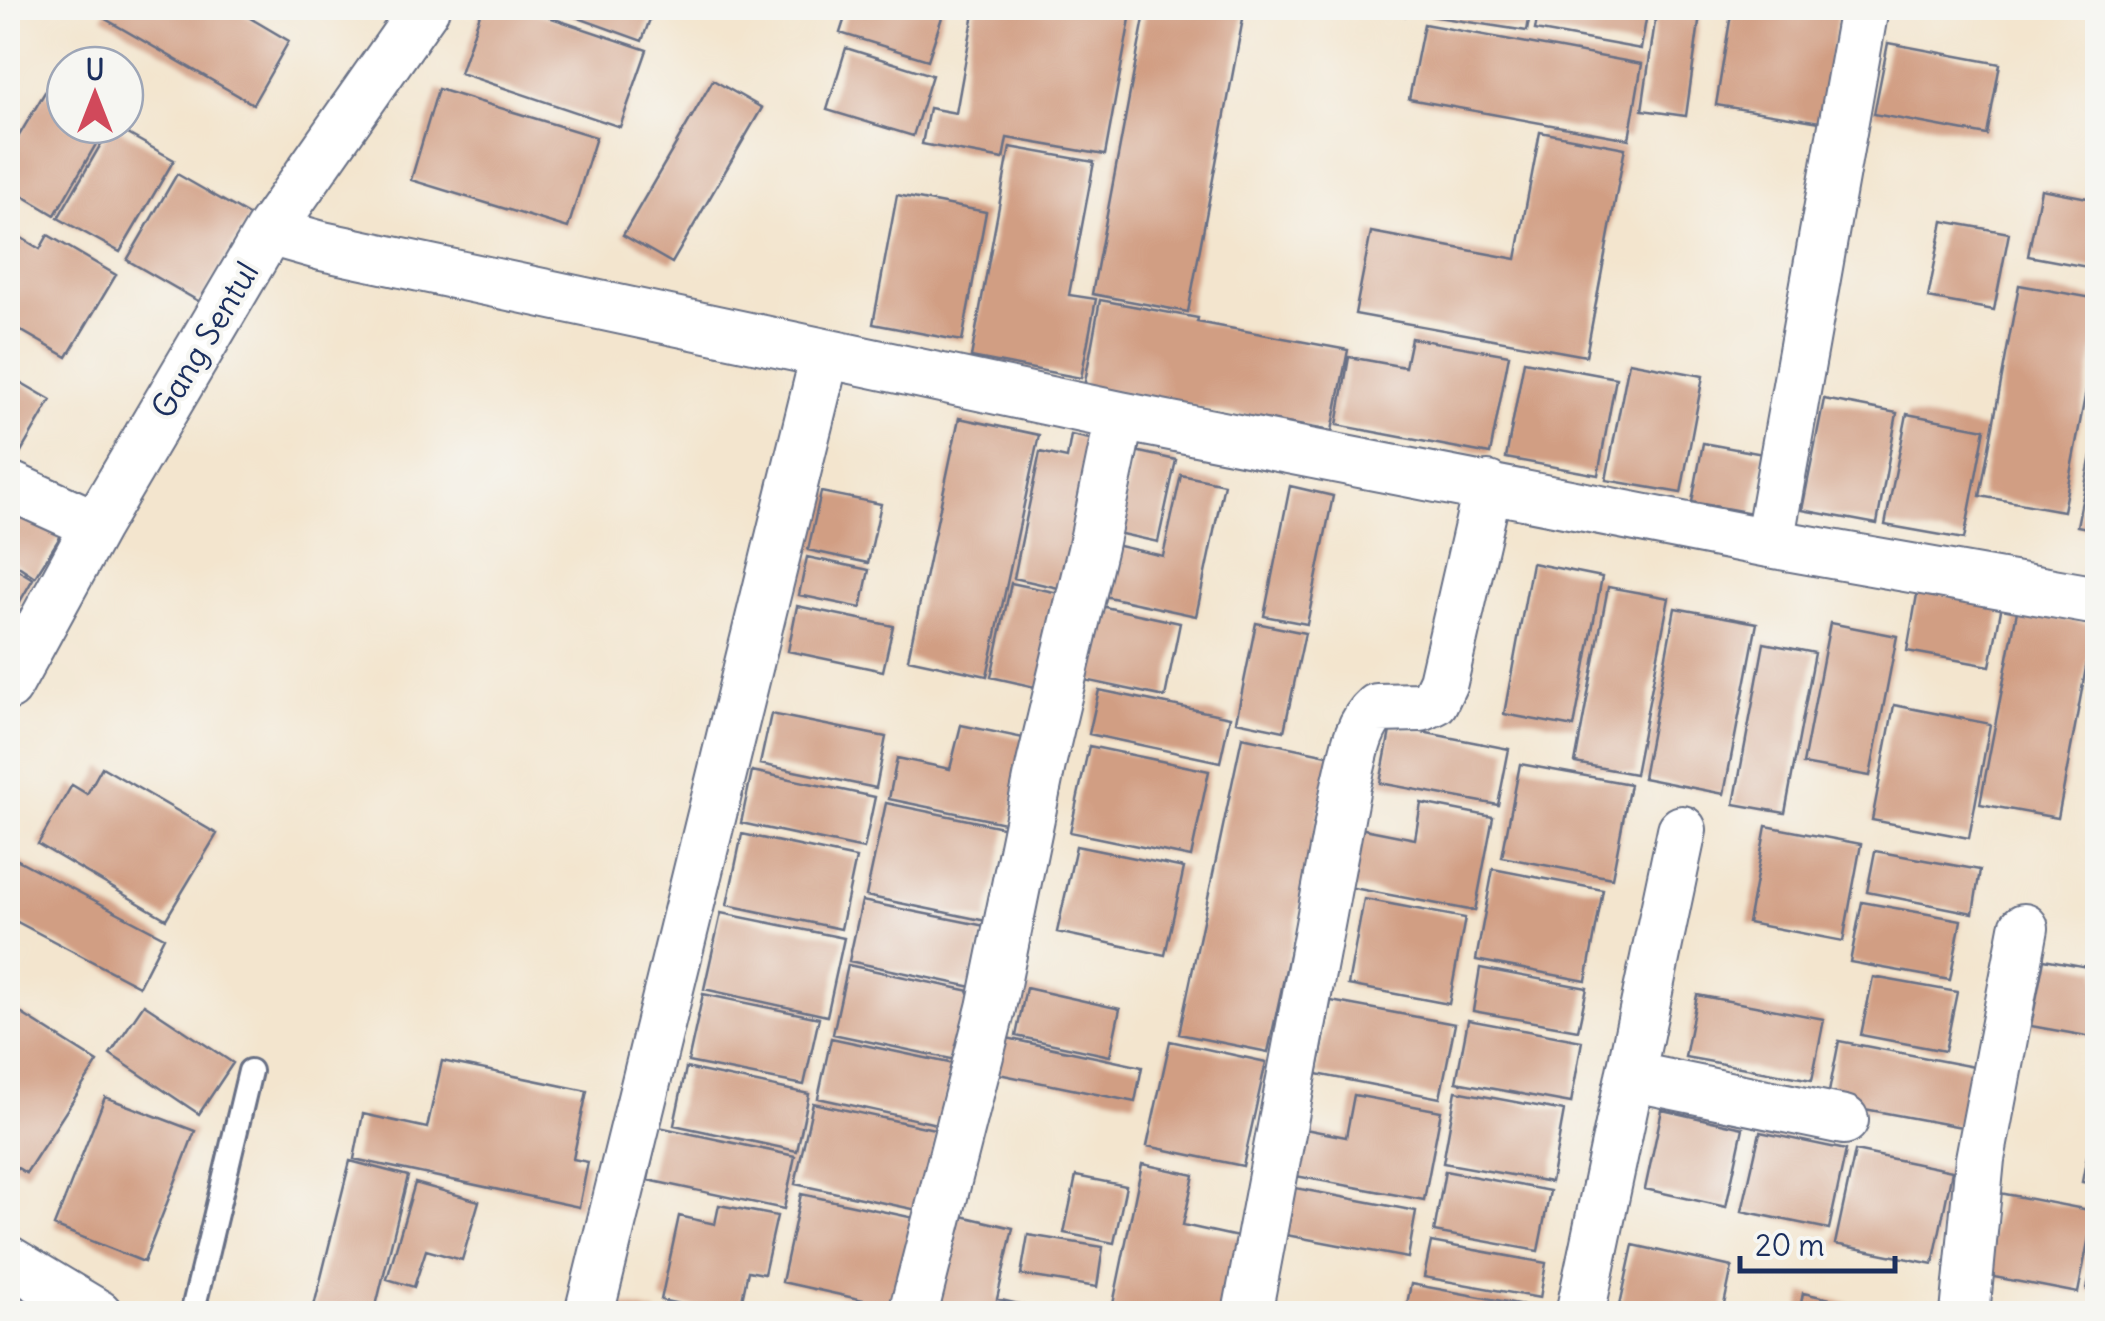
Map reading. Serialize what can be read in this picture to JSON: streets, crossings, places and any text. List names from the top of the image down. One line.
{"streets":{"street":["Gang Sentul"]},"scale_bar":"20 m","north":"top"}
